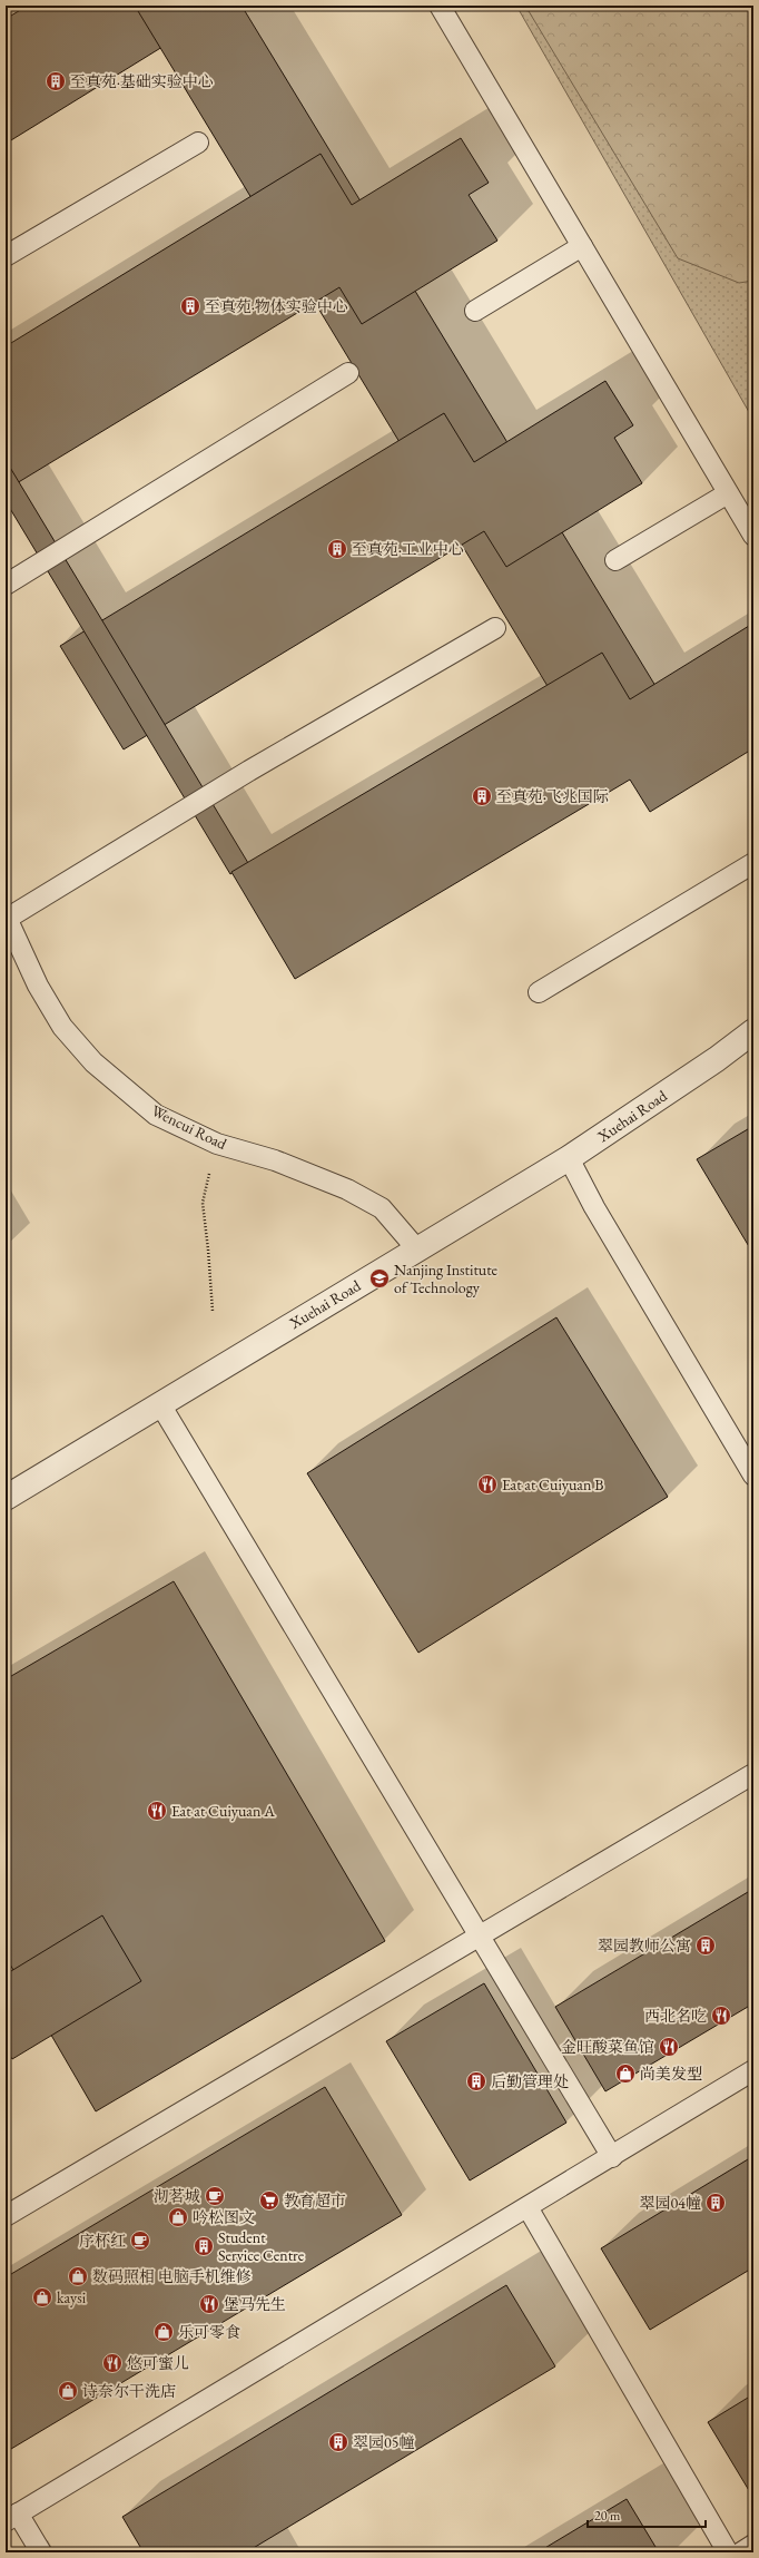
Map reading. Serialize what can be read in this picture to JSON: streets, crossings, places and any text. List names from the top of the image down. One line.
{"streets":{"street":["Xuehai Road"],"lane":["Wencui Road"]},"crossings":[["Xuehai Road","Wencui Road"]],"places":{"building":["至真苑·基础实验中心","至真苑·物体实验中心","至真苑·工业中心","至真苑·飞兆国际","翠园教师公寓","后勤管理处","翠园04幢","Student Service Centre","翠园05幢"],"school or university":["Nanjing Institute of Technology"],"restaurant":["Eat at Cuiyuan B","Eat at Cuiyuan A","西北名吃","金旺酸菜鱼馆","堡马先生","悠可蜜儿"],"shop":["尚美发型","吟松图文","数码照相 电脑手机维修","kaysi","乐可零食","诗奈尔干洗店"],"cafe":["沏茗城","序杯红"],"supermarket":["教育超市"]},"scale_bar":"20 m"}
